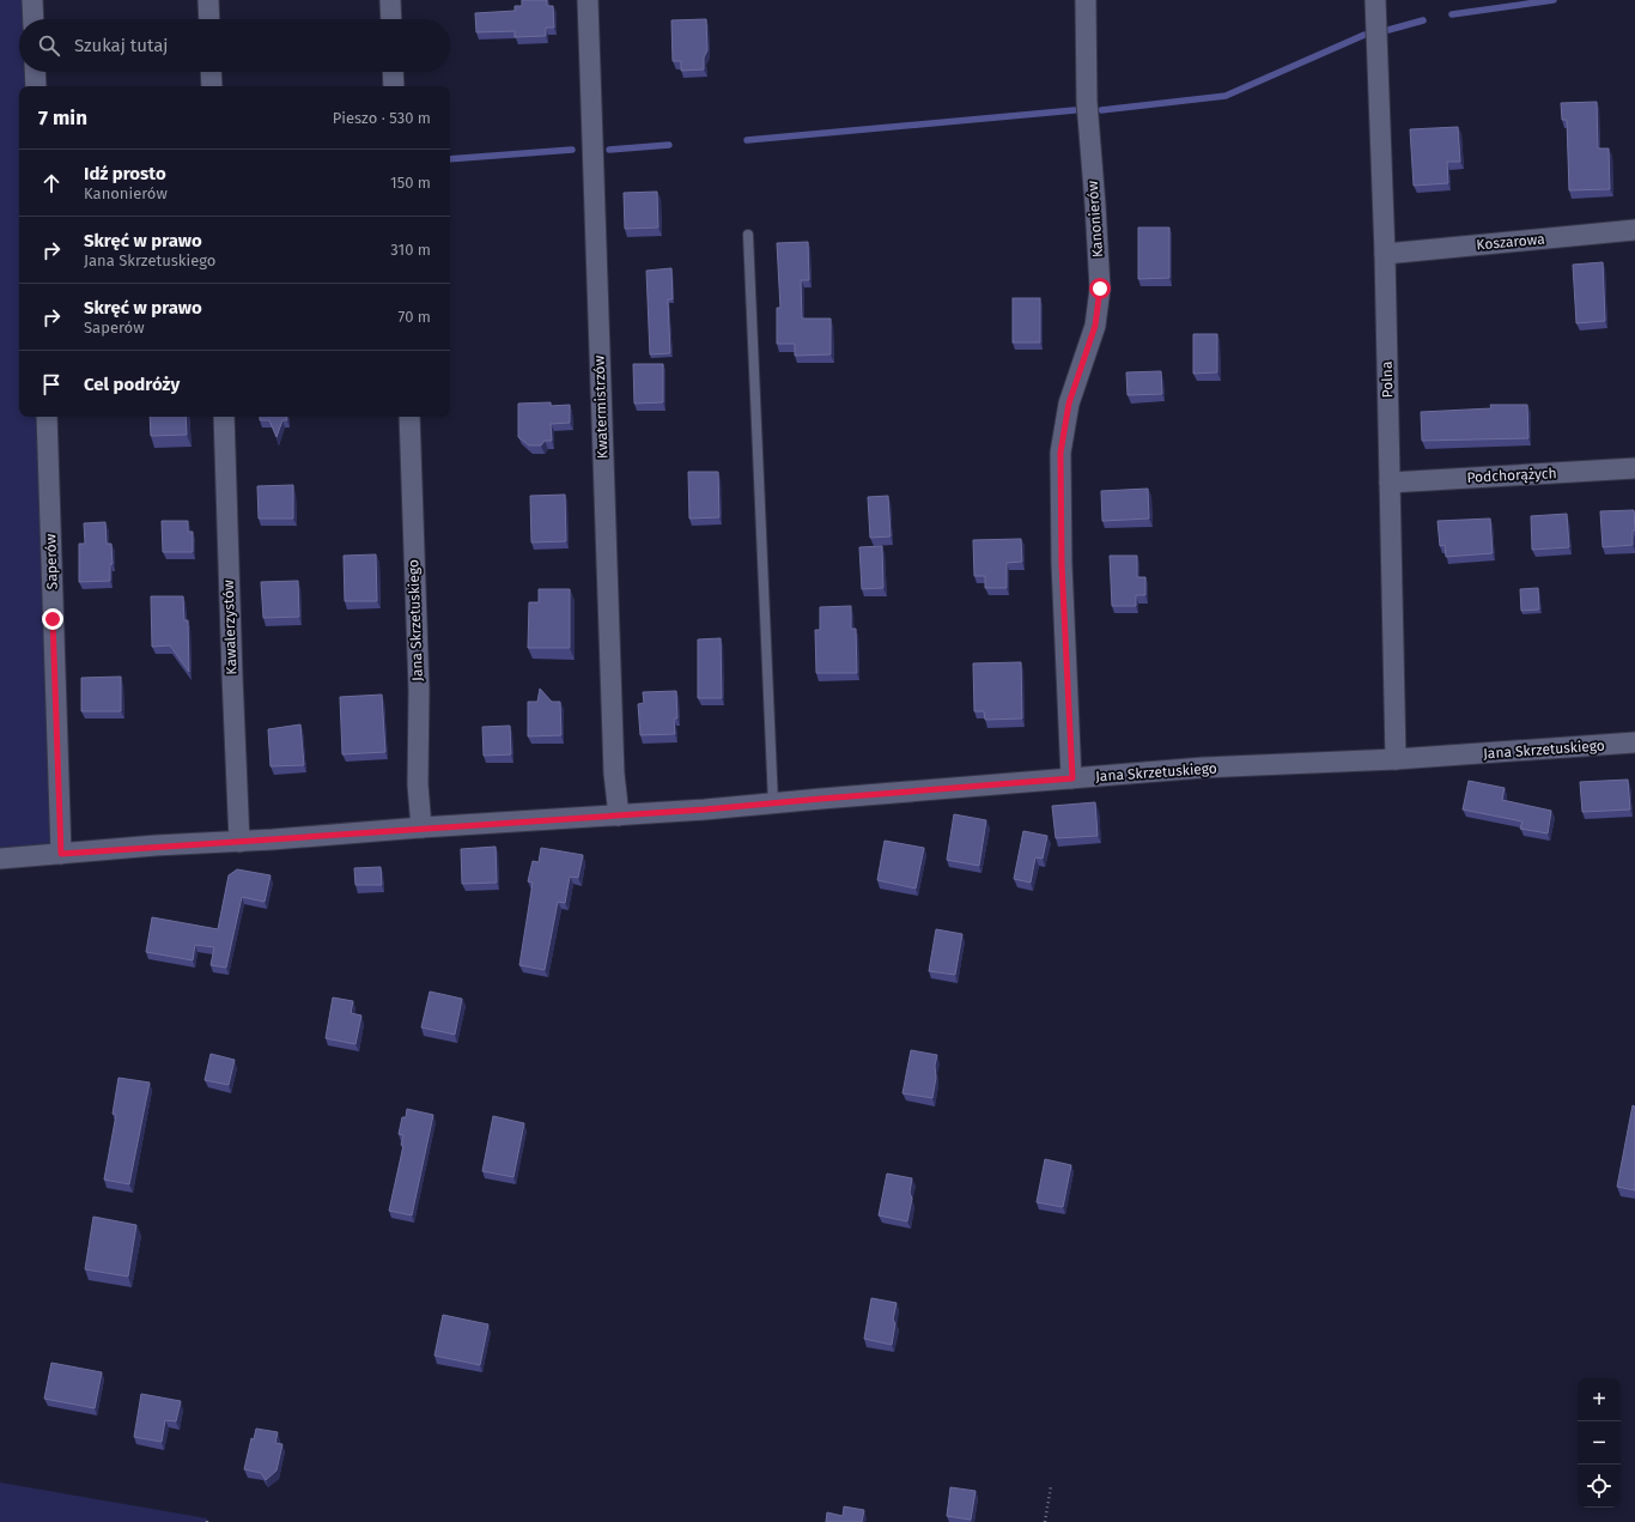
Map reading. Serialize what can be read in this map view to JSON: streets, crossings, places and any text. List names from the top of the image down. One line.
{"streets":{"street":["Kanonierów","Koszarowa","Polna","Kwatermistrzów","Podchorążych","Saperów","Jana Skrzetuskiego","Kawalerzystów"]},"crossings":[["Kanonierów","Jana Skrzetuskiego"],["Koszarowa","Polna"],["Polna","Podchorążych"],["Polna","Jana Skrzetuskiego"],["Kwatermistrzów","Jana Skrzetuskiego"],["Saperów","Jana Skrzetuskiego"],["Jana Skrzetuskiego","Kawalerzystów"]],"page":{"search":"Szukaj tutaj","heading":["7 min","Pieszo · 530 m"],"list":[["Idź prosto","Kanonierów","150 m"],["Skręć w prawo","Jana Skrzetuskiego","310 m"],["Skręć w prawo","Saperów","70 m"],"Cel podróży"],"map_buttons":["+","−"]}}
